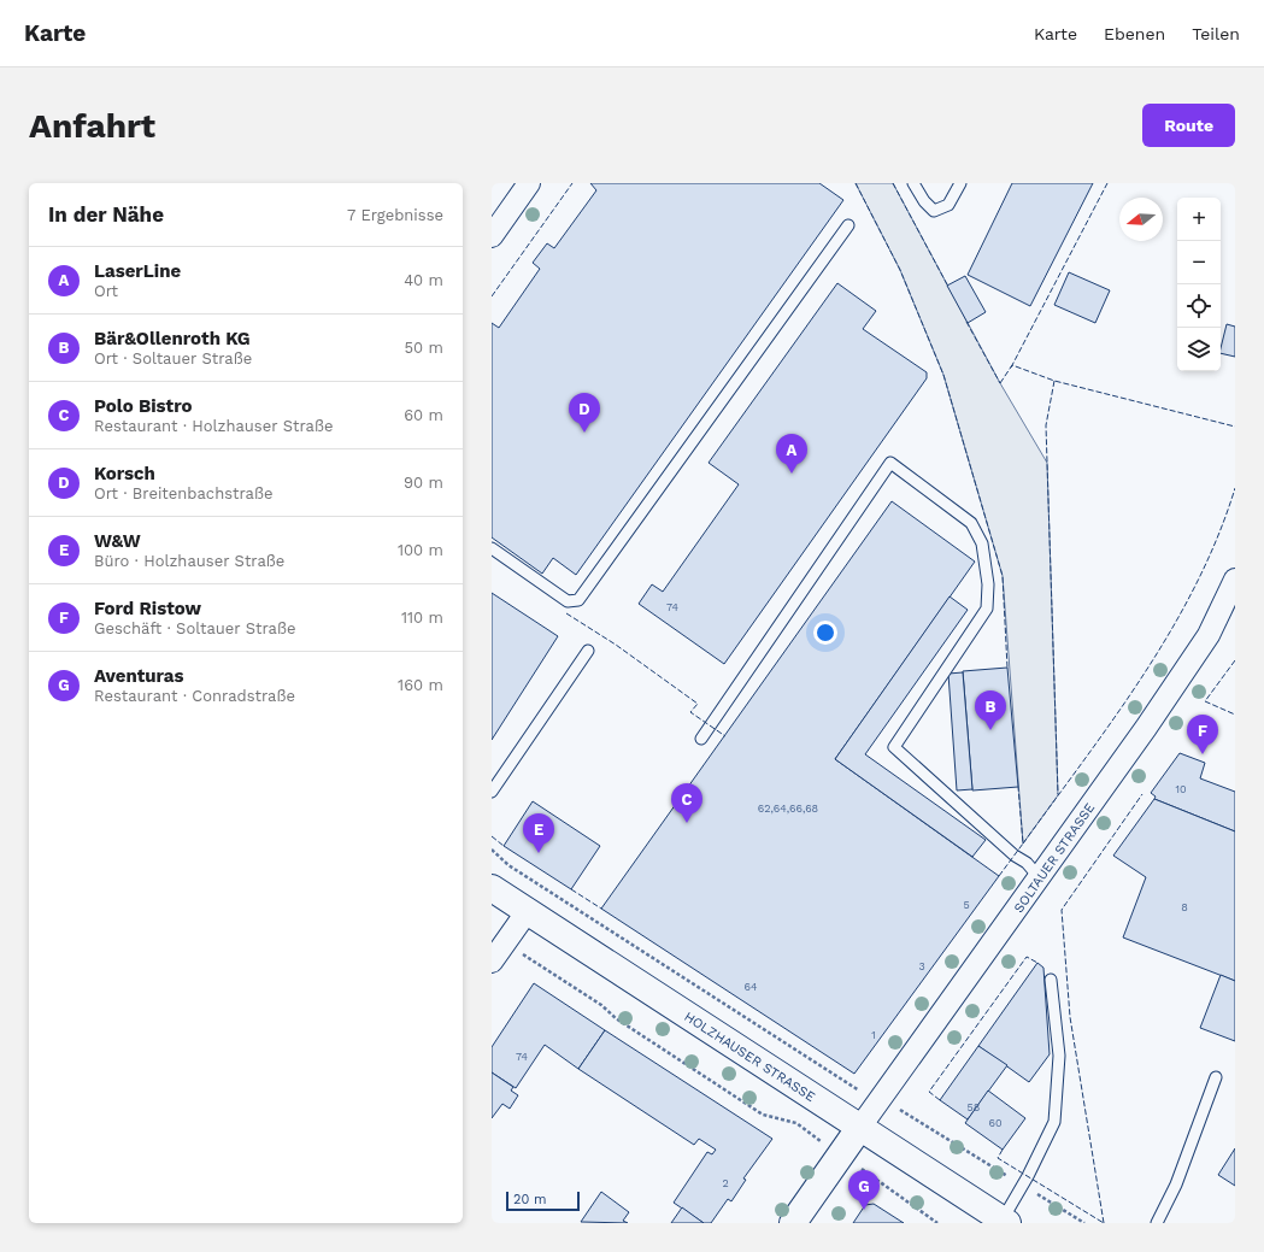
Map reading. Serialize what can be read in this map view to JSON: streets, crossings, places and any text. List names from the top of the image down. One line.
{"streets":{"main road":["HOLZHAUSER STRASSE"],"street":["SOLTAUER STRASSE"]},"crossings":[["SOLTAUER STRASSE","HOLZHAUSER STRASSE"]],"house_numbers":["74","10","62,64,66,68","5","8","3","64","1","74","58","60","2"],"scale_bar":"20 m","north":"left","page":{"header":"Karte","nav":["Karte","Ebenen","Teilen"],"buttons":"Route","title":"Anfahrt","heading":["In der Nähe","7 Ergebnisse"],"map_buttons":["+","−"],"list":[{"mark":"A","name":"LaserLine","note":"Ort","value":"40 m"},{"mark":"B","name":"Bär&Ollenroth KG","note":"Ort · Soltauer Straße","value":"50 m"},{"mark":"C","name":"Polo Bistro","note":"Restaurant · Holzhauser Straße","value":"60 m"},{"mark":"D","name":"Korsch","note":"Ort · Breitenbachstraße","value":"90 m"},{"mark":"E","name":"W&W","note":"Büro · Holzhauser Straße","value":"100 m"},{"mark":"F","name":"Ford Ristow","note":"Geschäft · Soltauer Straße","value":"110 m"},{"mark":"G","name":"Aventuras","note":"Restaurant · Conradstraße","value":"160 m"}],"pins":["D","A","B","F","C","E","G"],"scale":"20 m"}}
